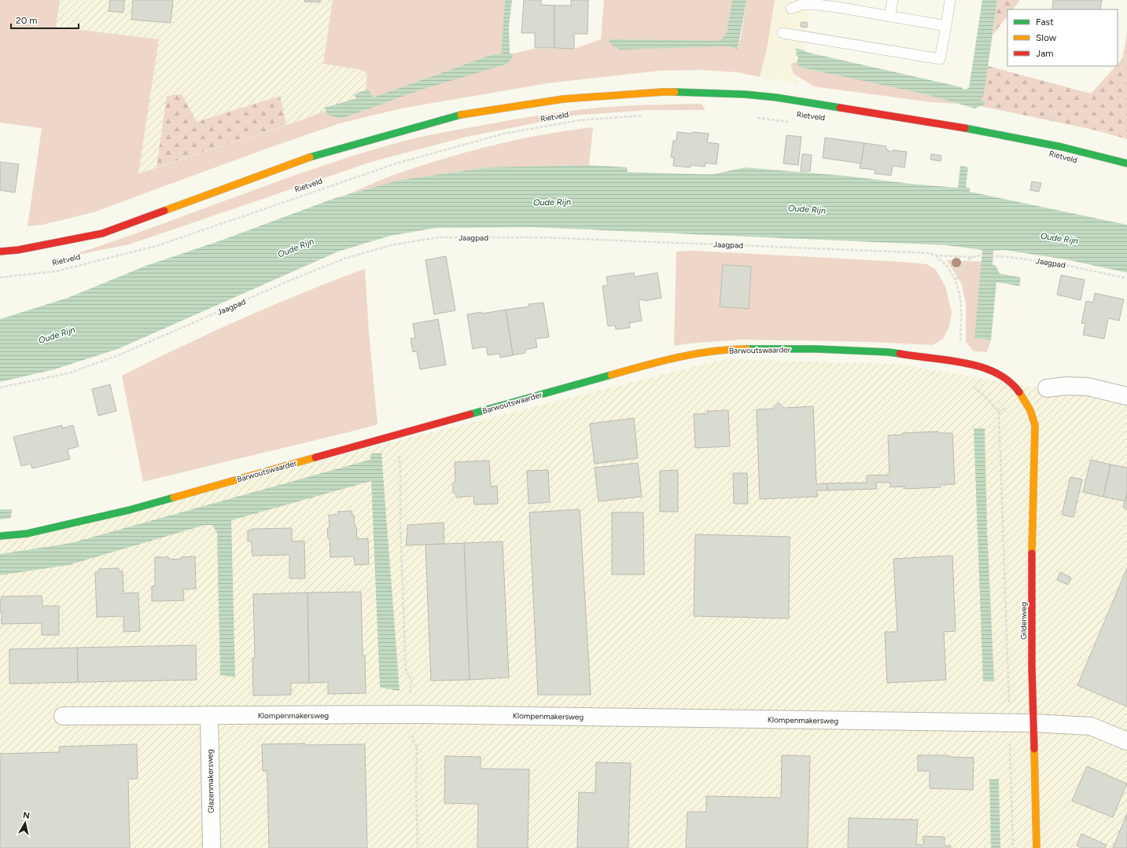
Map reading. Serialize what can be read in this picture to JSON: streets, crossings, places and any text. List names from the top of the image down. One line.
{"streets":{"street":["Rietveld","Barwoutswaarder","Gildenweg","Klompenmakersweg","Glazenmakersweg"],"path":["Jaagpad"]},"crossings":[["Barwoutswaarder","Gildenweg"],["Gildenweg","Klompenmakersweg"],["Klompenmakersweg","Glazenmakersweg"]],"water":["Oude Rijn"],"legend":["Fast","Slow","Jam"],"scale_bar":"20 m","north":"top"}
